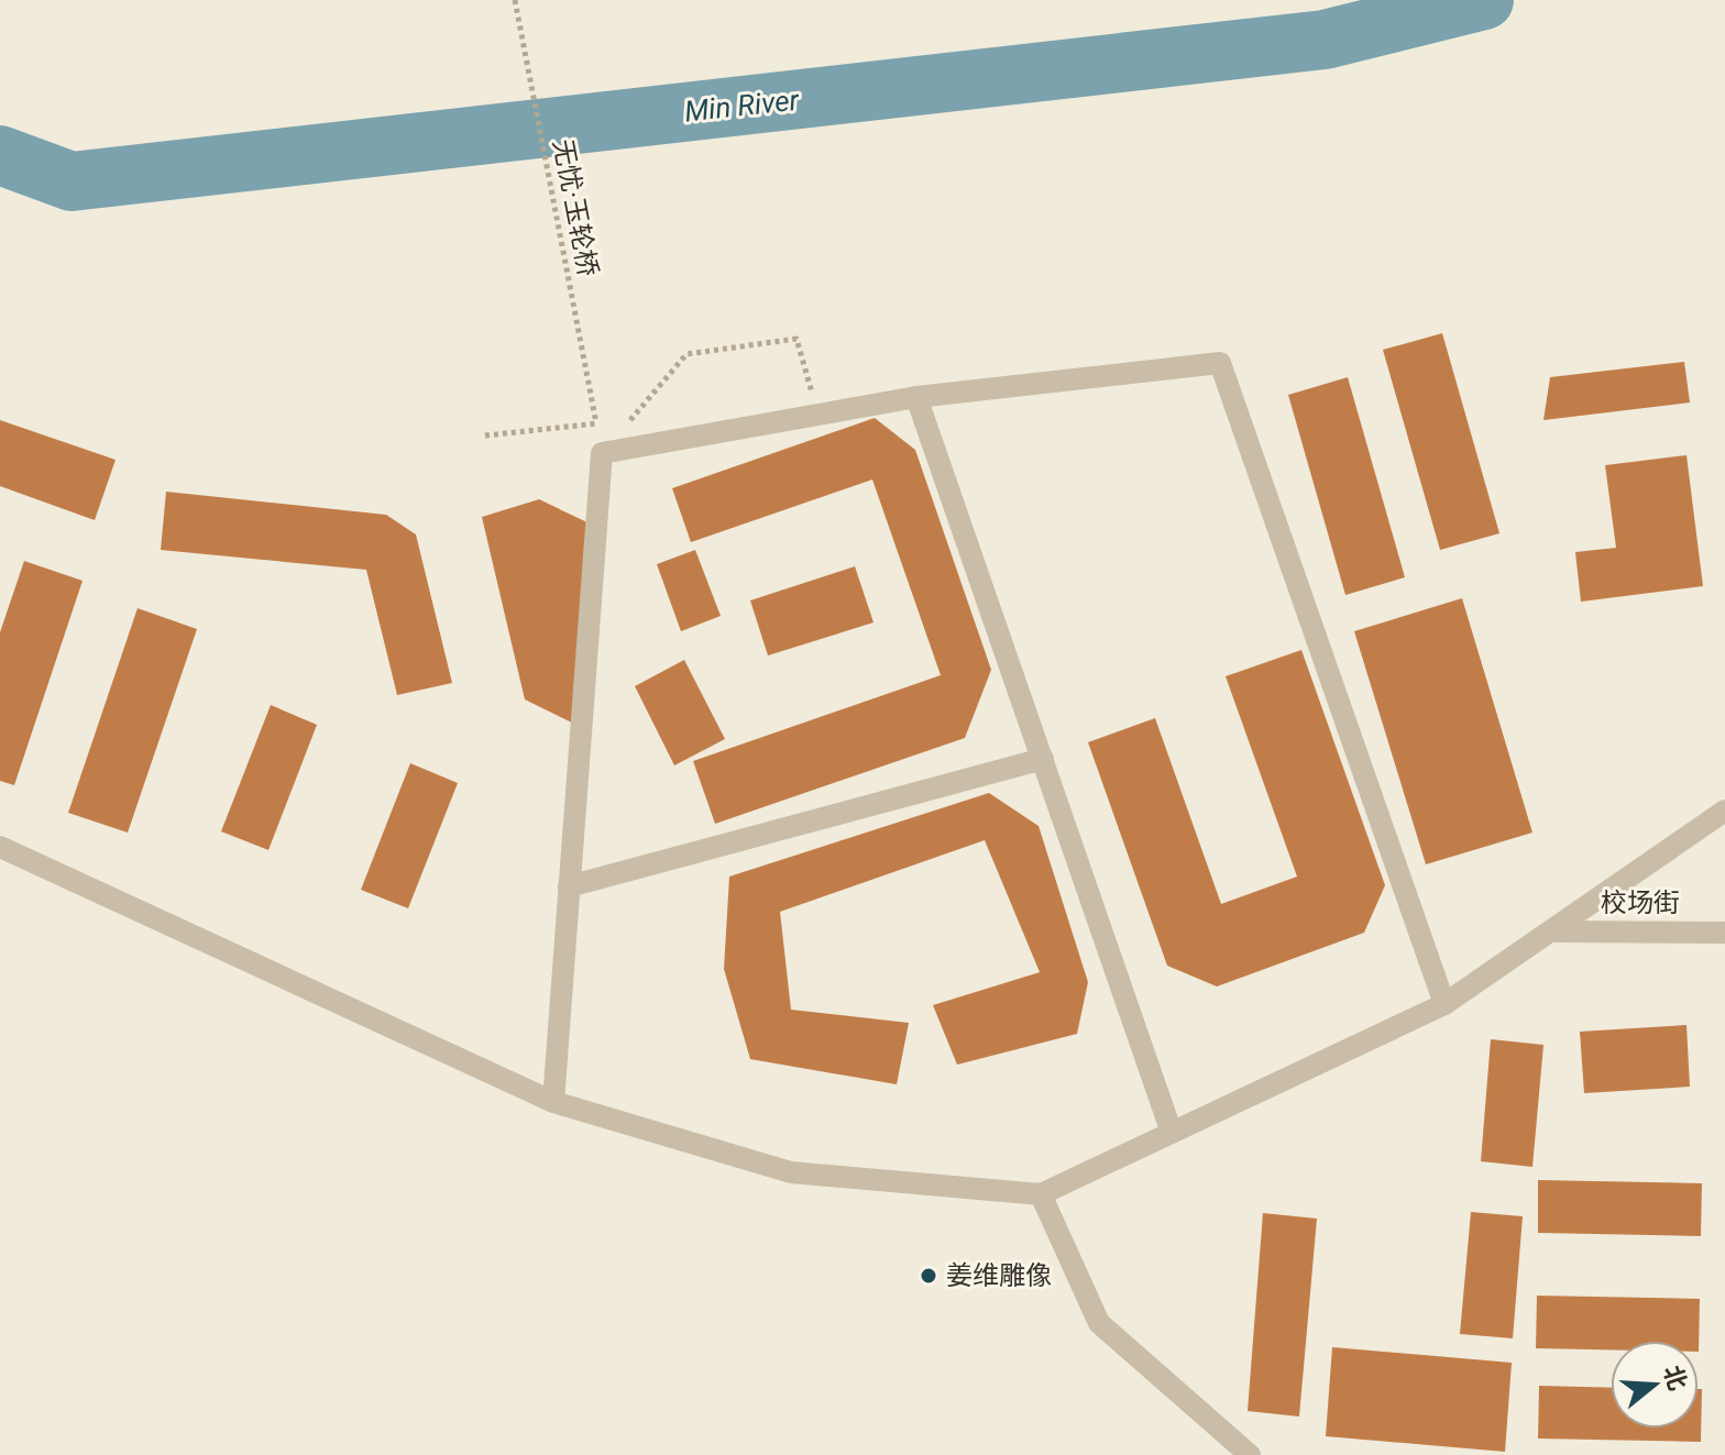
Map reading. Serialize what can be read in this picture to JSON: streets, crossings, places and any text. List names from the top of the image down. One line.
{"streets":{"street":["校场街"],"path":["无忧·玉轮桥"]},"water":["Min River"],"places":["姜维雕像"],"north":"right"}
